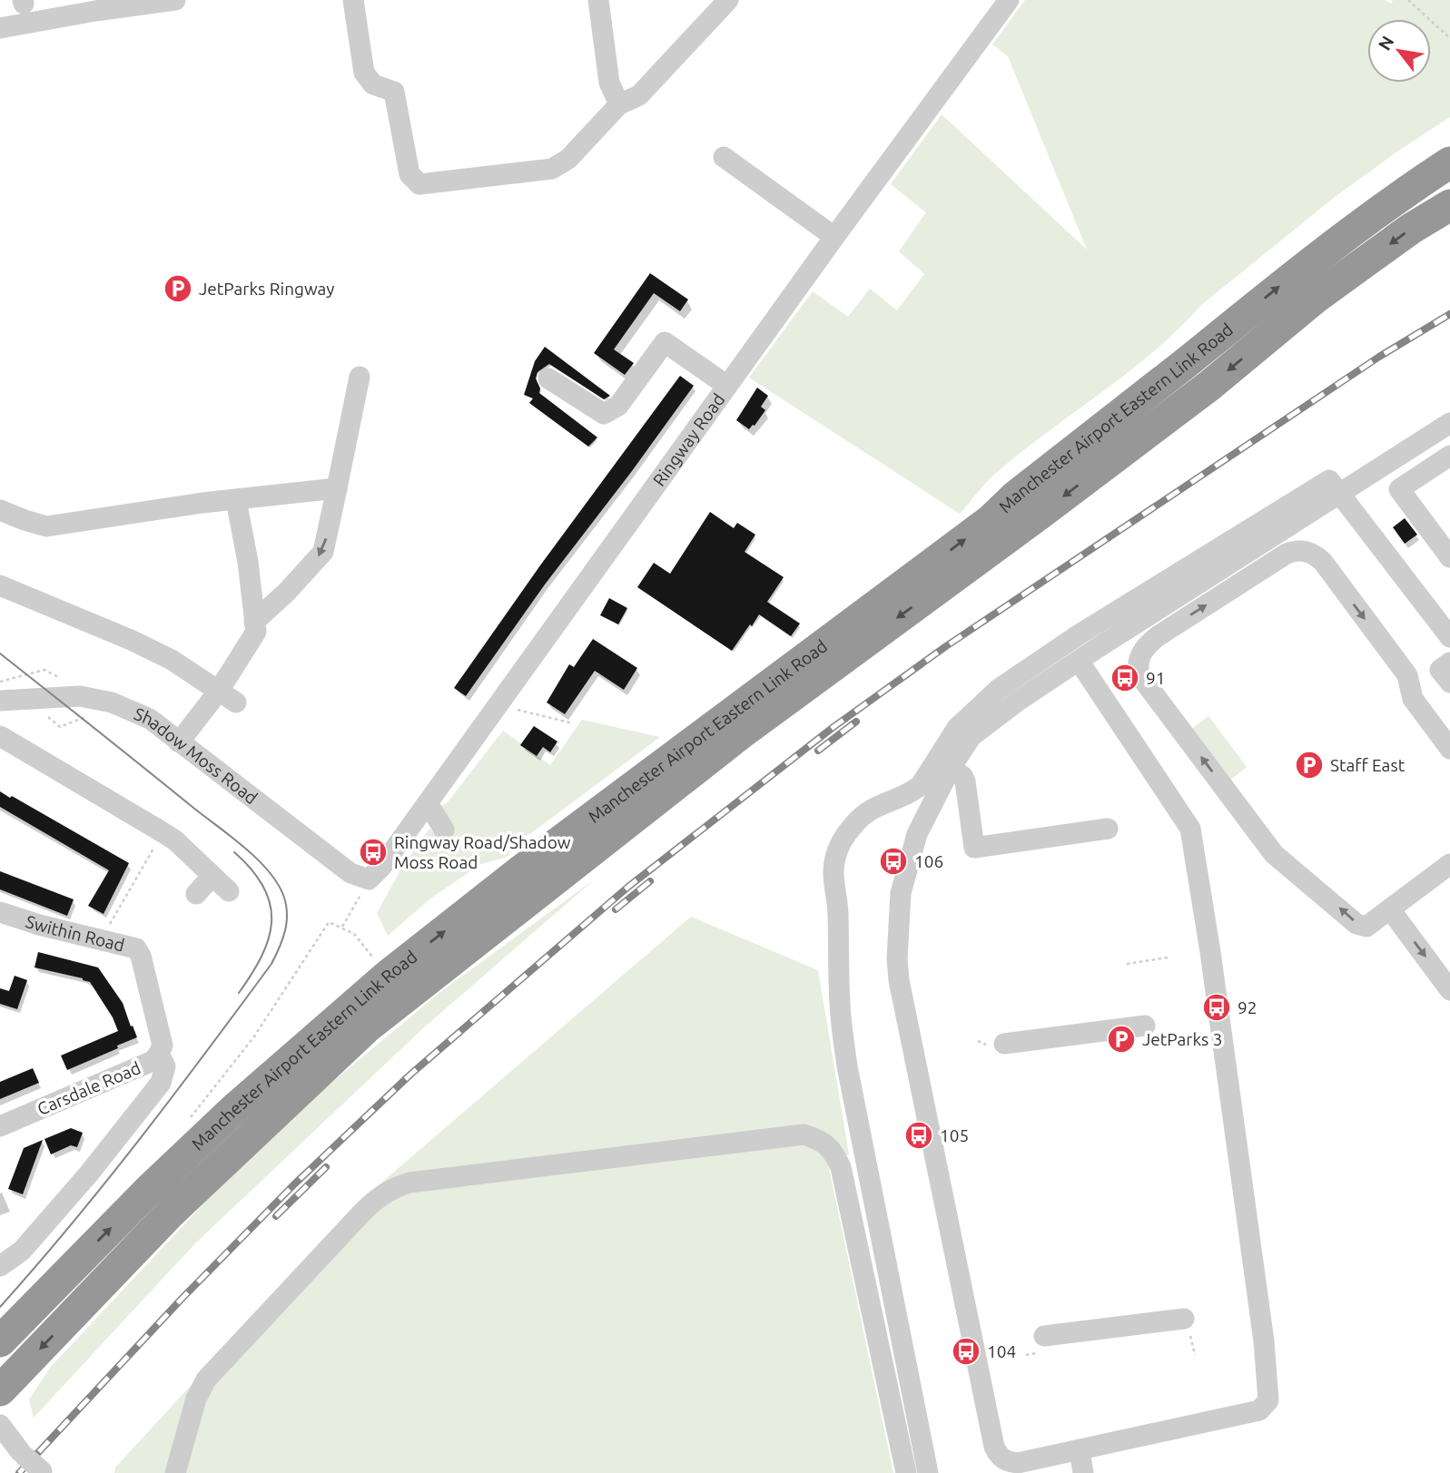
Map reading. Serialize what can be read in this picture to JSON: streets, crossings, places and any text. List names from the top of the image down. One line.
{"streets":{"highway":["Manchester Airport Eastern Link Road"],"street":["Ringway Road","Shadow Moss Road","Swithin Road","Carsdale Road"]},"crossings":[["Ringway Road","Shadow Moss Road"],["Swithin Road","Carsdale Road"]],"places":{"parking":["JetParks Ringway","Staff East","JetParks 3"],"bus stop":["91","Ringway Road/Shadow Moss Road","106","92","105","104"]},"north":"top left"}
